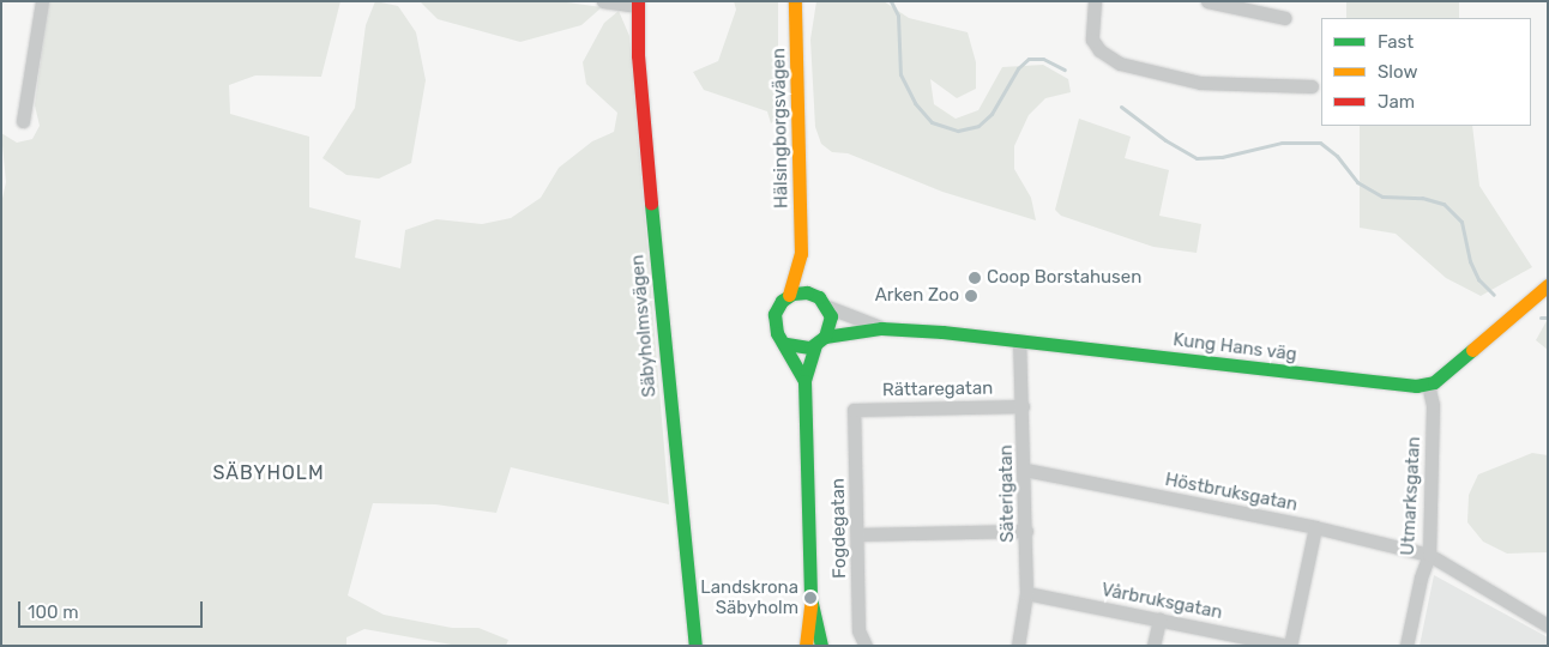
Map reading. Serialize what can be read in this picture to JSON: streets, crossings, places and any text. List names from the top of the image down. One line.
{"streets":{"street":["Hälsingborgsvägen","Säbyholmsvägen","Kung Hans väg","Rättaregatan","Höstbruksgatan","Säterigatan","Utmarksgatan","Fogdegatan","Vårbruksgatan"]},"crossings":[["Hälsingborgsvägen","Kung Hans väg"],["Kung Hans väg","Säterigatan"],["Kung Hans väg","Utmarksgatan"],["Rättaregatan","Säterigatan"],["Rättaregatan","Fogdegatan"],["Höstbruksgatan","Säterigatan"],["Höstbruksgatan","Utmarksgatan"],["Säterigatan","Vårbruksgatan"]],"districts":["SÄBYHOLM"],"places":["Coop Borstahusen","Arken Zoo","Landskrona Säbyholm"],"legend":["Fast","Slow","Jam"],"scale_bar":"100 m"}
